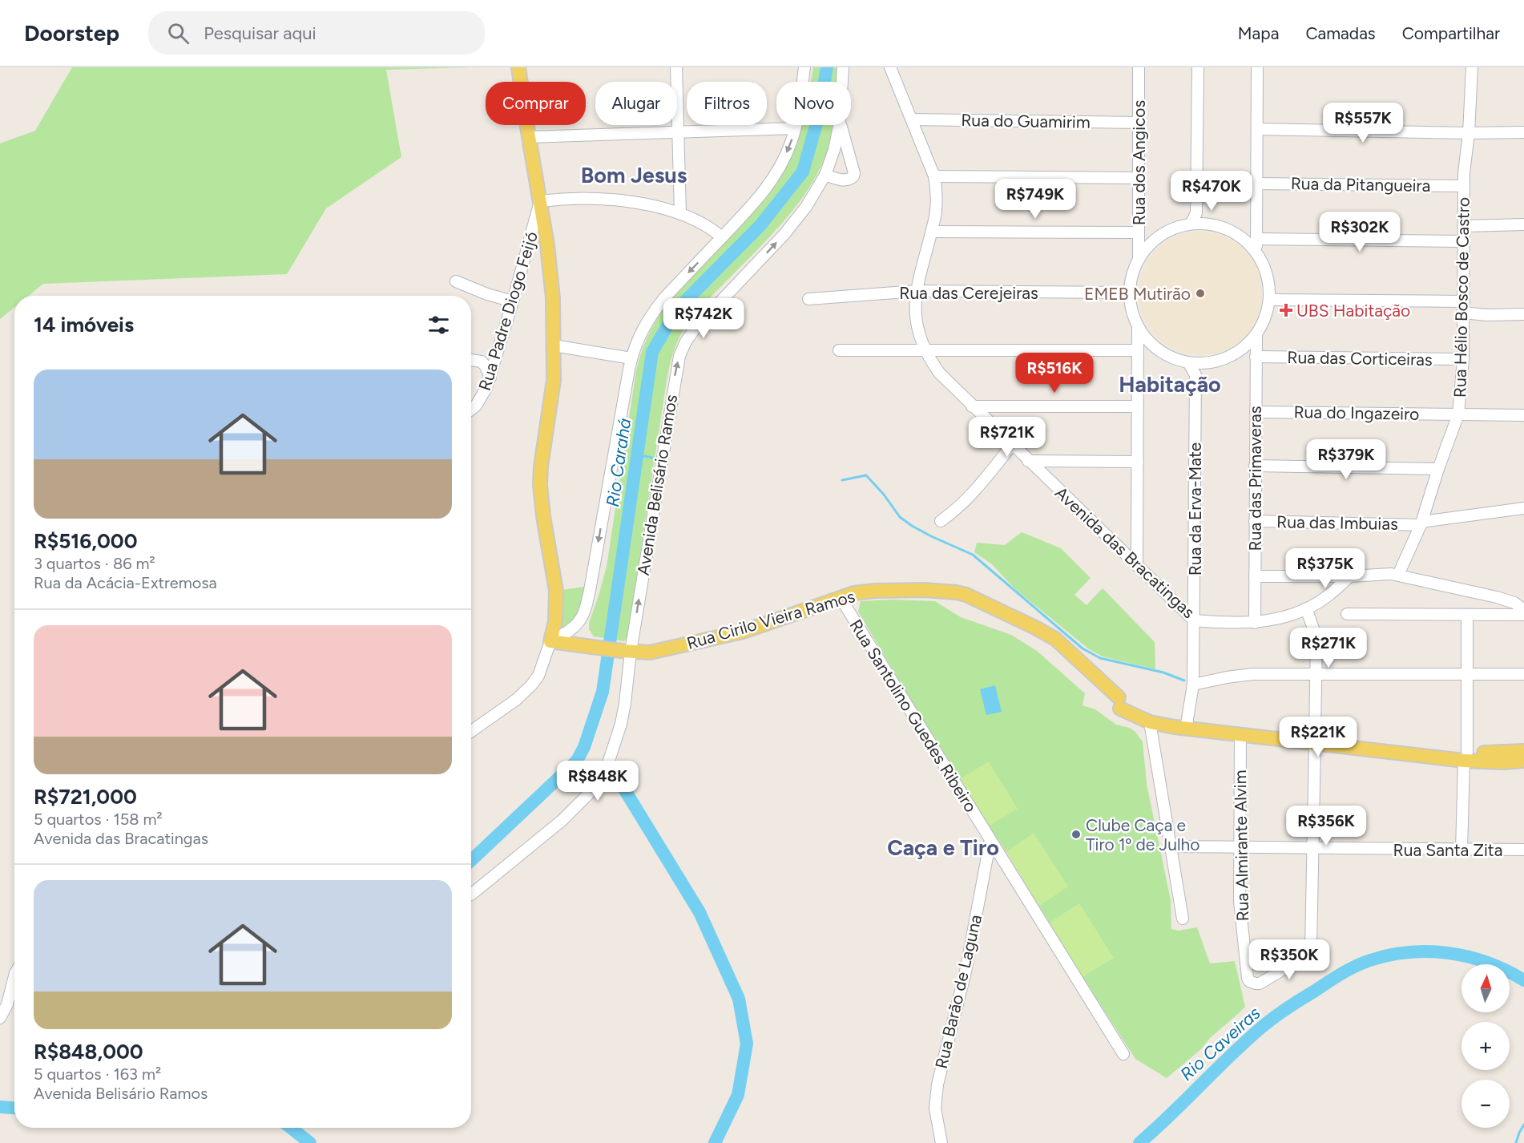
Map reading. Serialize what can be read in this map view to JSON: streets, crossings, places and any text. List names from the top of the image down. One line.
{"streets":{"main road":["Rua Cirilo Vieira Ramos"],"street":["Rua do Guamirim","Rua dos Angicos","Rua da Pitangueira","Rua das Cerejeiras","Rua Hélio Bosco de Castro","Rua Padre Diogo Feijó","Rua das Corticeiras","Rua do Ingazeiro","Rua das Primaveras","Avenida Belisário Ramos","Rua da Erva-Mate","Rua das Imbuias","Avenida das Bracatingas","Rua Santolino Guedes Ribeiro","Rua Almirante Alvim","Rua Santa Zita","Rua Barão de Laguna"]},"crossings":[["Rua do Guamirim","Rua dos Angicos"],["Rua do Guamirim","Avenida das Bracatingas"],["Rua dos Angicos","Rua das Cerejeiras"],["Rua dos Angicos","Rua das Primaveras"],["Rua dos Angicos","Rua da Erva-Mate"],["Rua da Pitangueira","Rua Hélio Bosco de Castro"],["Rua das Cerejeiras","Rua das Primaveras"],["Rua das Cerejeiras","Rua da Erva-Mate"],["Rua das Cerejeiras","Avenida das Bracatingas"],["Rua Hélio Bosco de Castro","Rua das Corticeiras"],["Rua Hélio Bosco de Castro","Rua do Ingazeiro"],["Rua Hélio Bosco de Castro","Rua das Imbuias"],["Rua das Corticeiras","Rua das Primaveras"],["Rua do Ingazeiro","Rua das Primaveras"],["Rua das Primaveras","Rua da Erva-Mate"],["Rua das Primaveras","Rua das Imbuias"],["Rua das Primaveras","Avenida das Bracatingas"],["Avenida Belisário Ramos","Rua Cirilo Vieira Ramos"],["Rua da Erva-Mate","Avenida das Bracatingas"],["Rua da Erva-Mate","Rua Cirilo Vieira Ramos"],["Rua Cirilo Vieira Ramos","Rua Santolino Guedes Ribeiro"],["Rua Cirilo Vieira Ramos","Rua Almirante Alvim"],["Rua Santolino Guedes Ribeiro","Rua Barão de Laguna"],["Rua Almirante Alvim","Rua Santa Zita"]],"districts":["Bom Jesus","Habitação","Caça e Tiro"],"water":["Rio Carahá","Rio Caveiras"],"places":{"other":["EMEB Mutirão","Clube Caça e Tiro 1º de Julho"],"health":["UBS Habitação"]},"north":"top","page":{"header":"Doorstep","search":"Pesquisar aqui","nav":["Mapa","Camadas","Compartilhar"],"chip":["Comprar","Alugar","Filtros","Novo"],"price":["R$557K","R$470K","R$749K","R$302K","R$742K","R$516K","R$721K","R$379K","R$375K","R$271K","R$221K","R$848K","R$356K","R$350K"],"heading":"14 imóveis","list":[{"name":"R$516,000","note":"3 quartos · 86 m² · Rua da Acácia-Extremosa"},{"name":"R$721,000","note":"5 quartos · 158 m² · Avenida das Bracatingas"},{"name":"R$848,000","note":"5 quartos · 163 m² · Avenida Belisário Ramos"}],"map_buttons":["+","−"]}}
